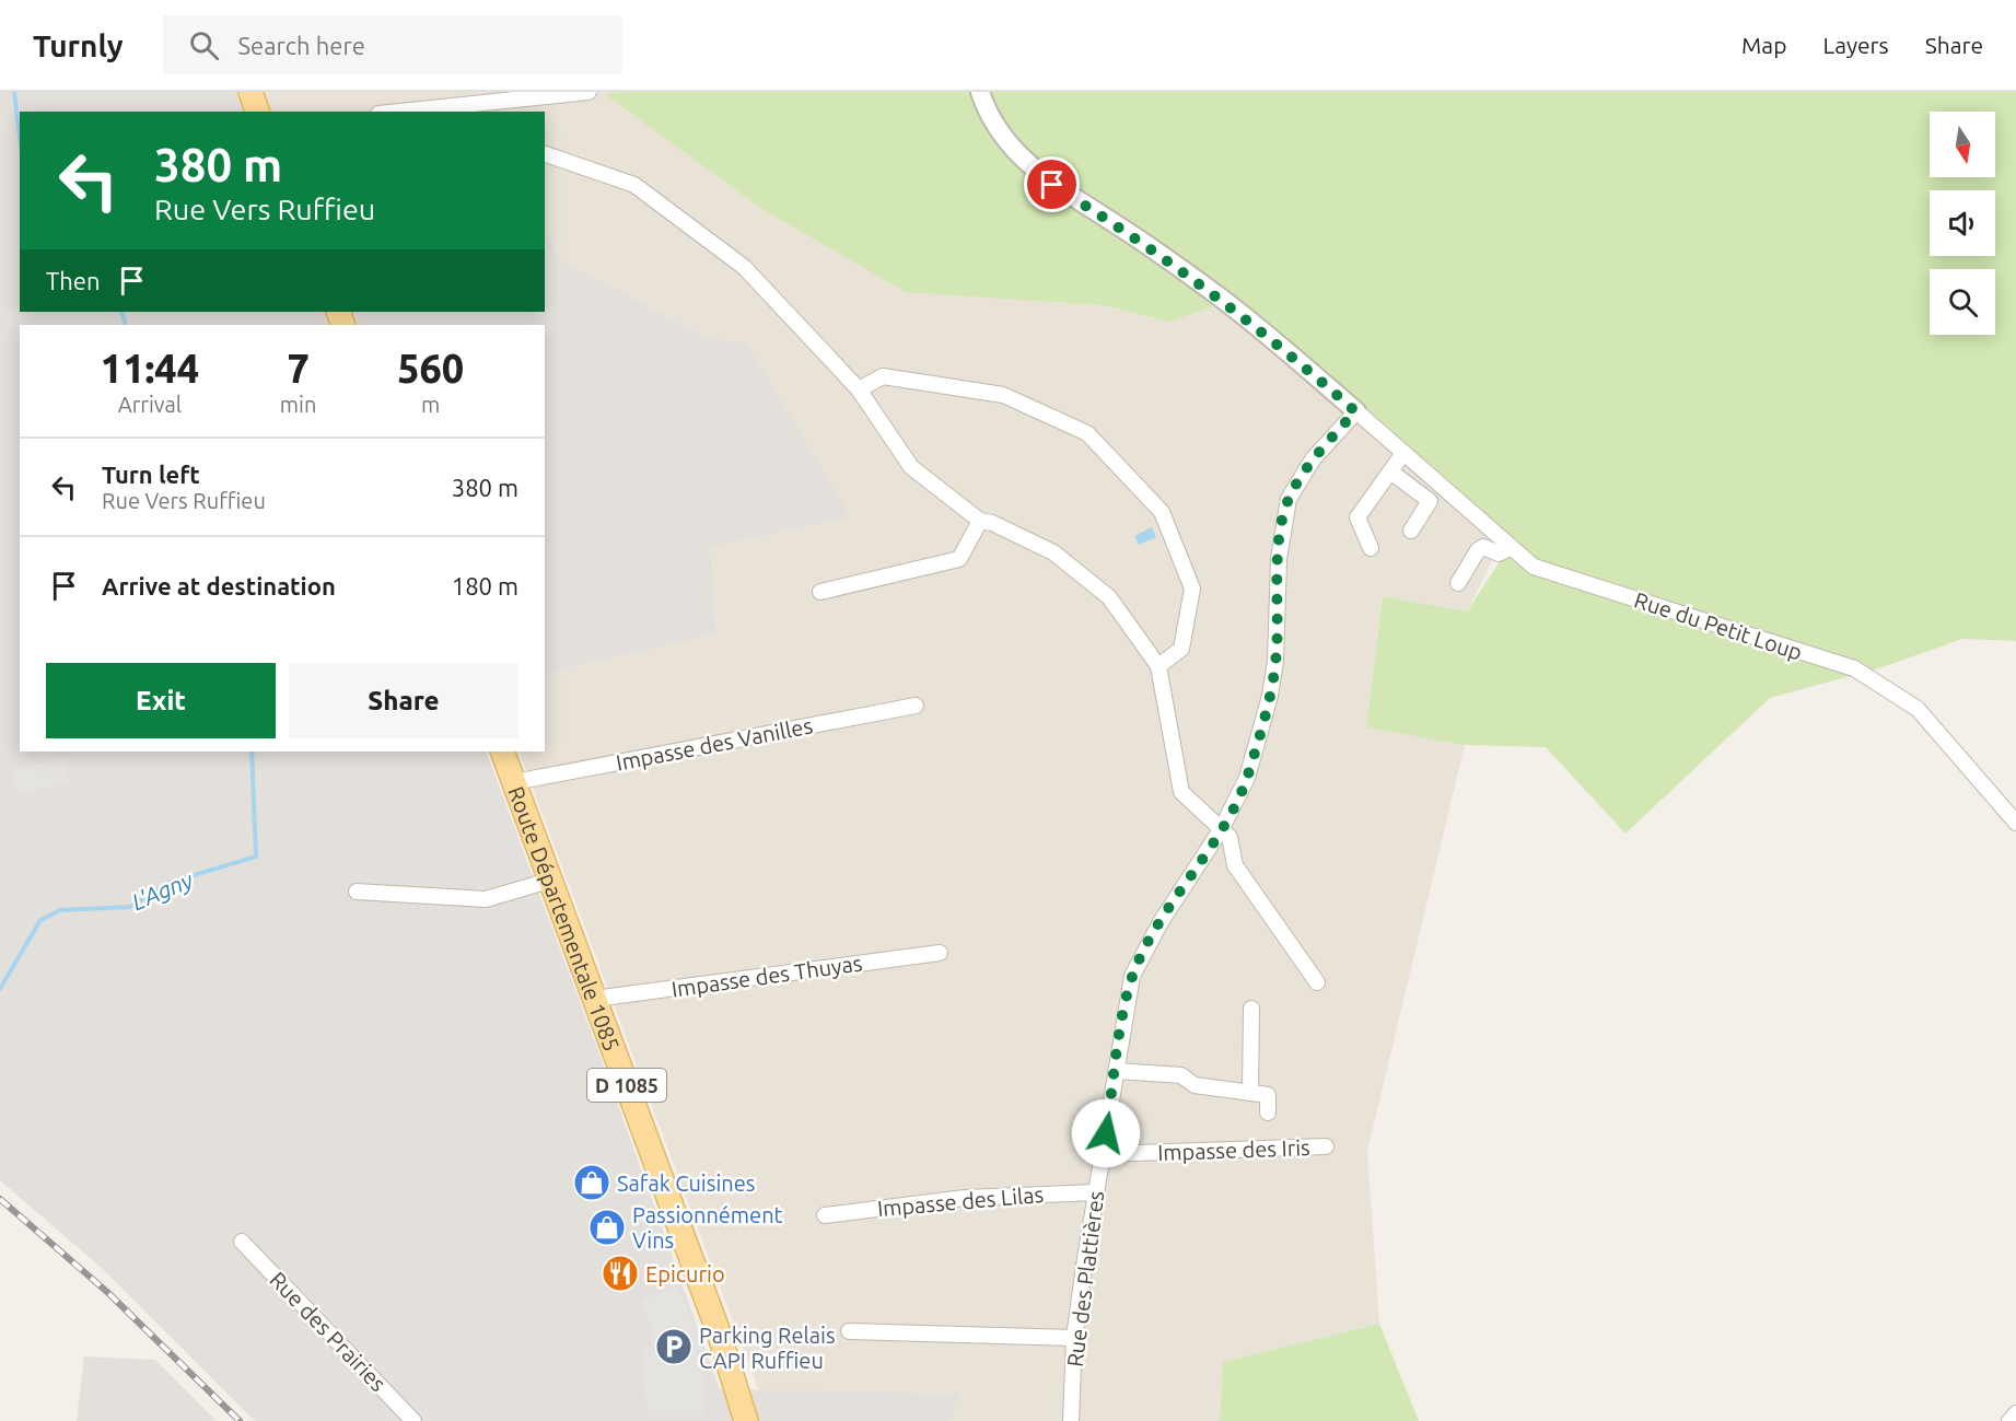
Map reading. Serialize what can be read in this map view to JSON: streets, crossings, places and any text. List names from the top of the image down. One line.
{"streets":{"main road":["Route Départementale 1085","D 1085"],"street":["Rue du Petit Loup","Impasse des Vanilles","Impasse des Thuyas","Impasse des Iris","Impasse des Lilas","Rue des Plattières","Rue des Prairies"]},"crossings":[["Rue du Petit Loup","Rue des Plattières"],["Impasse des Vanilles","Route Départementale 1085"],["Route Départementale 1085","Impasse des Thuyas"],["Impasse des Iris","Rue des Plattières"],["Impasse des Lilas","Rue des Plattières"]],"water":["L'Agny"],"places":{"shop":["Safak Cuisines","Passionnément Vins"],"restaurant":["Epicurio"],"parking":["Parking Relais CAPI Ruffieu"]},"north":"bottom","page":{"header":"Turnly","search":"Search here","nav":["Map","Layers","Share"],"turn":["380 m","Rue Vers Ruffieu"],"then":"Then","eta":["11:44","Arrival","7","min","560","m"],"list":[{"name":"Turn left","note":"Rue Vers Ruffieu","value":"380 m"},{"name":"Arrive at destination","value":"180 m"}],"buttons":["Exit","Share"]}}
